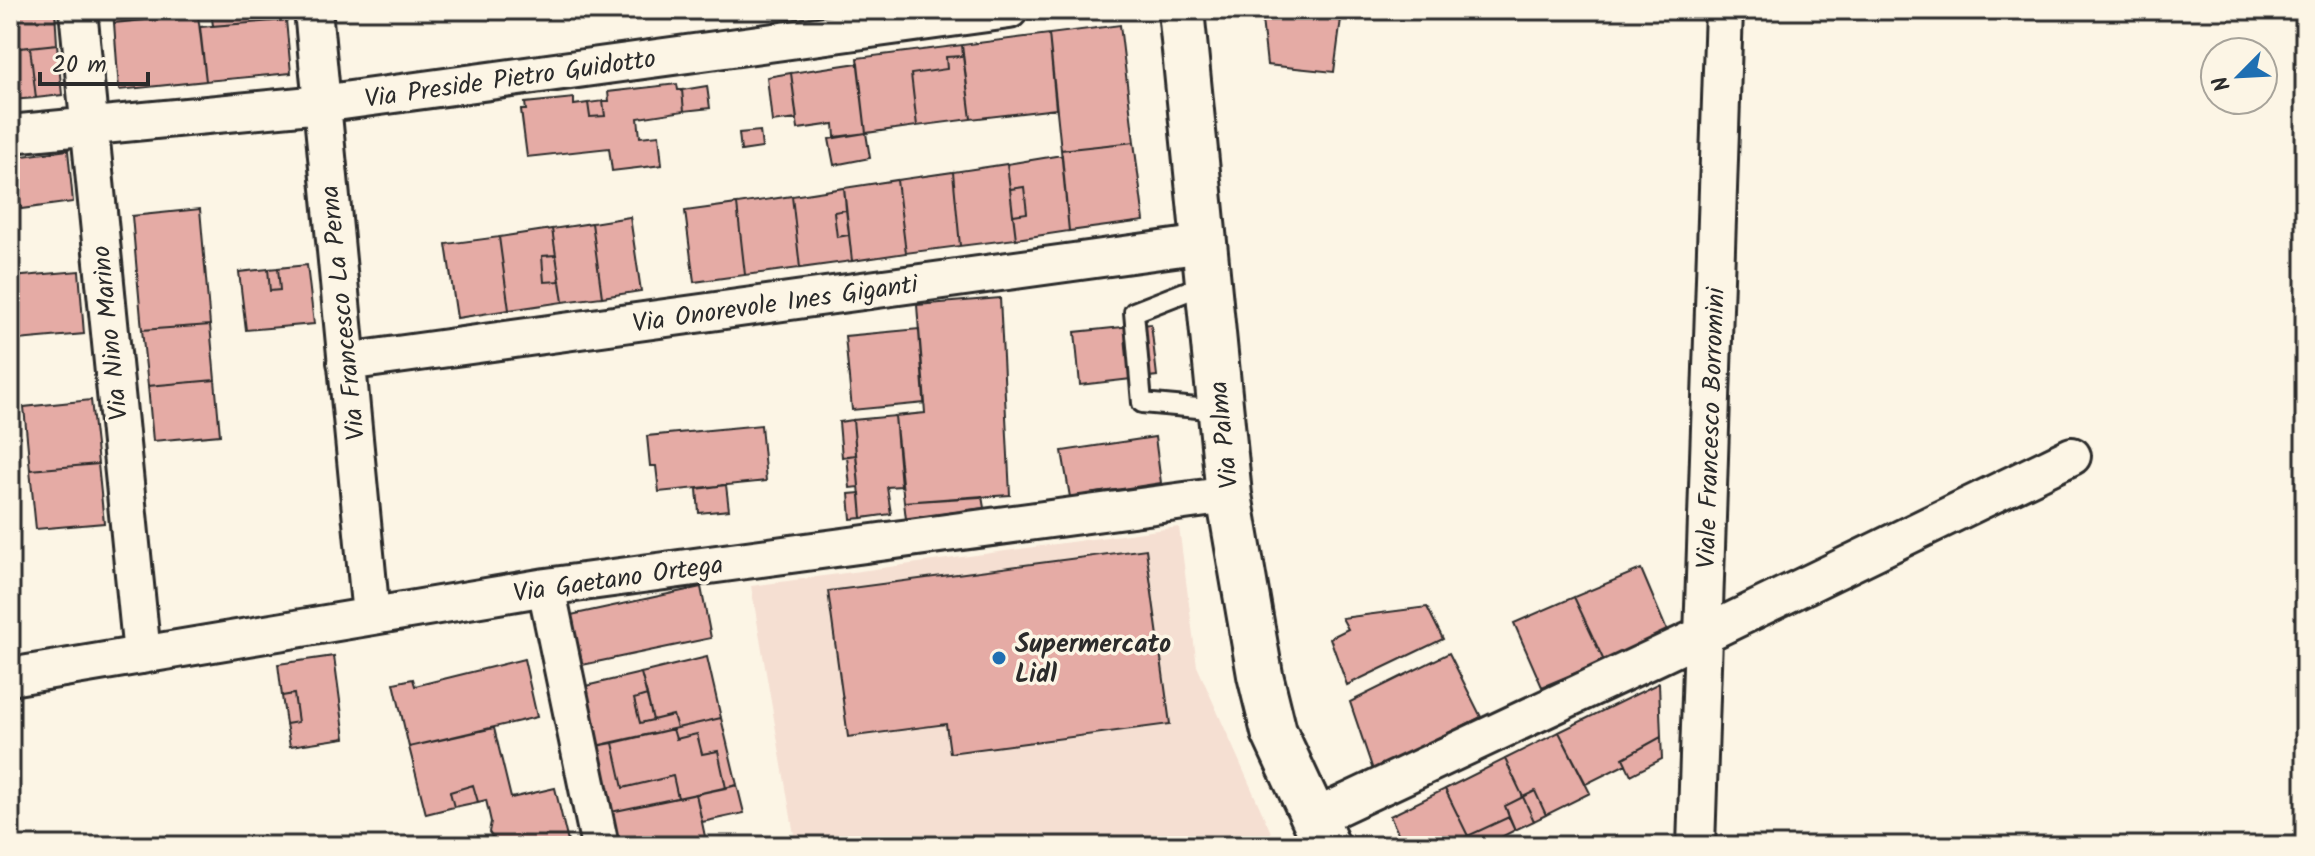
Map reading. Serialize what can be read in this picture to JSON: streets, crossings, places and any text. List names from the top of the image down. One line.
{"streets":{"main road":["Via Palma"],"street":["Via Preside Pietro Guidotto","Via Onorevole Ines Giganti","Via Francesco La Perna","Via Nino Marino","Viale Francesco Borromini","Via Gaetano Ortega"]},"crossings":[["Via Preside Pietro Guidotto","Via Francesco La Perna"],["Via Preside Pietro Guidotto","Via Nino Marino"],["Via Onorevole Ines Giganti","Via Francesco La Perna"],["Via Onorevole Ines Giganti","Via Palma"],["Via Francesco La Perna","Via Gaetano Ortega"],["Via Nino Marino","Via Gaetano Ortega"],["Via Palma","Via Gaetano Ortega"]],"places":["Supermercato Lidl"],"scale_bar":"20 m","north":"bottom left"}
